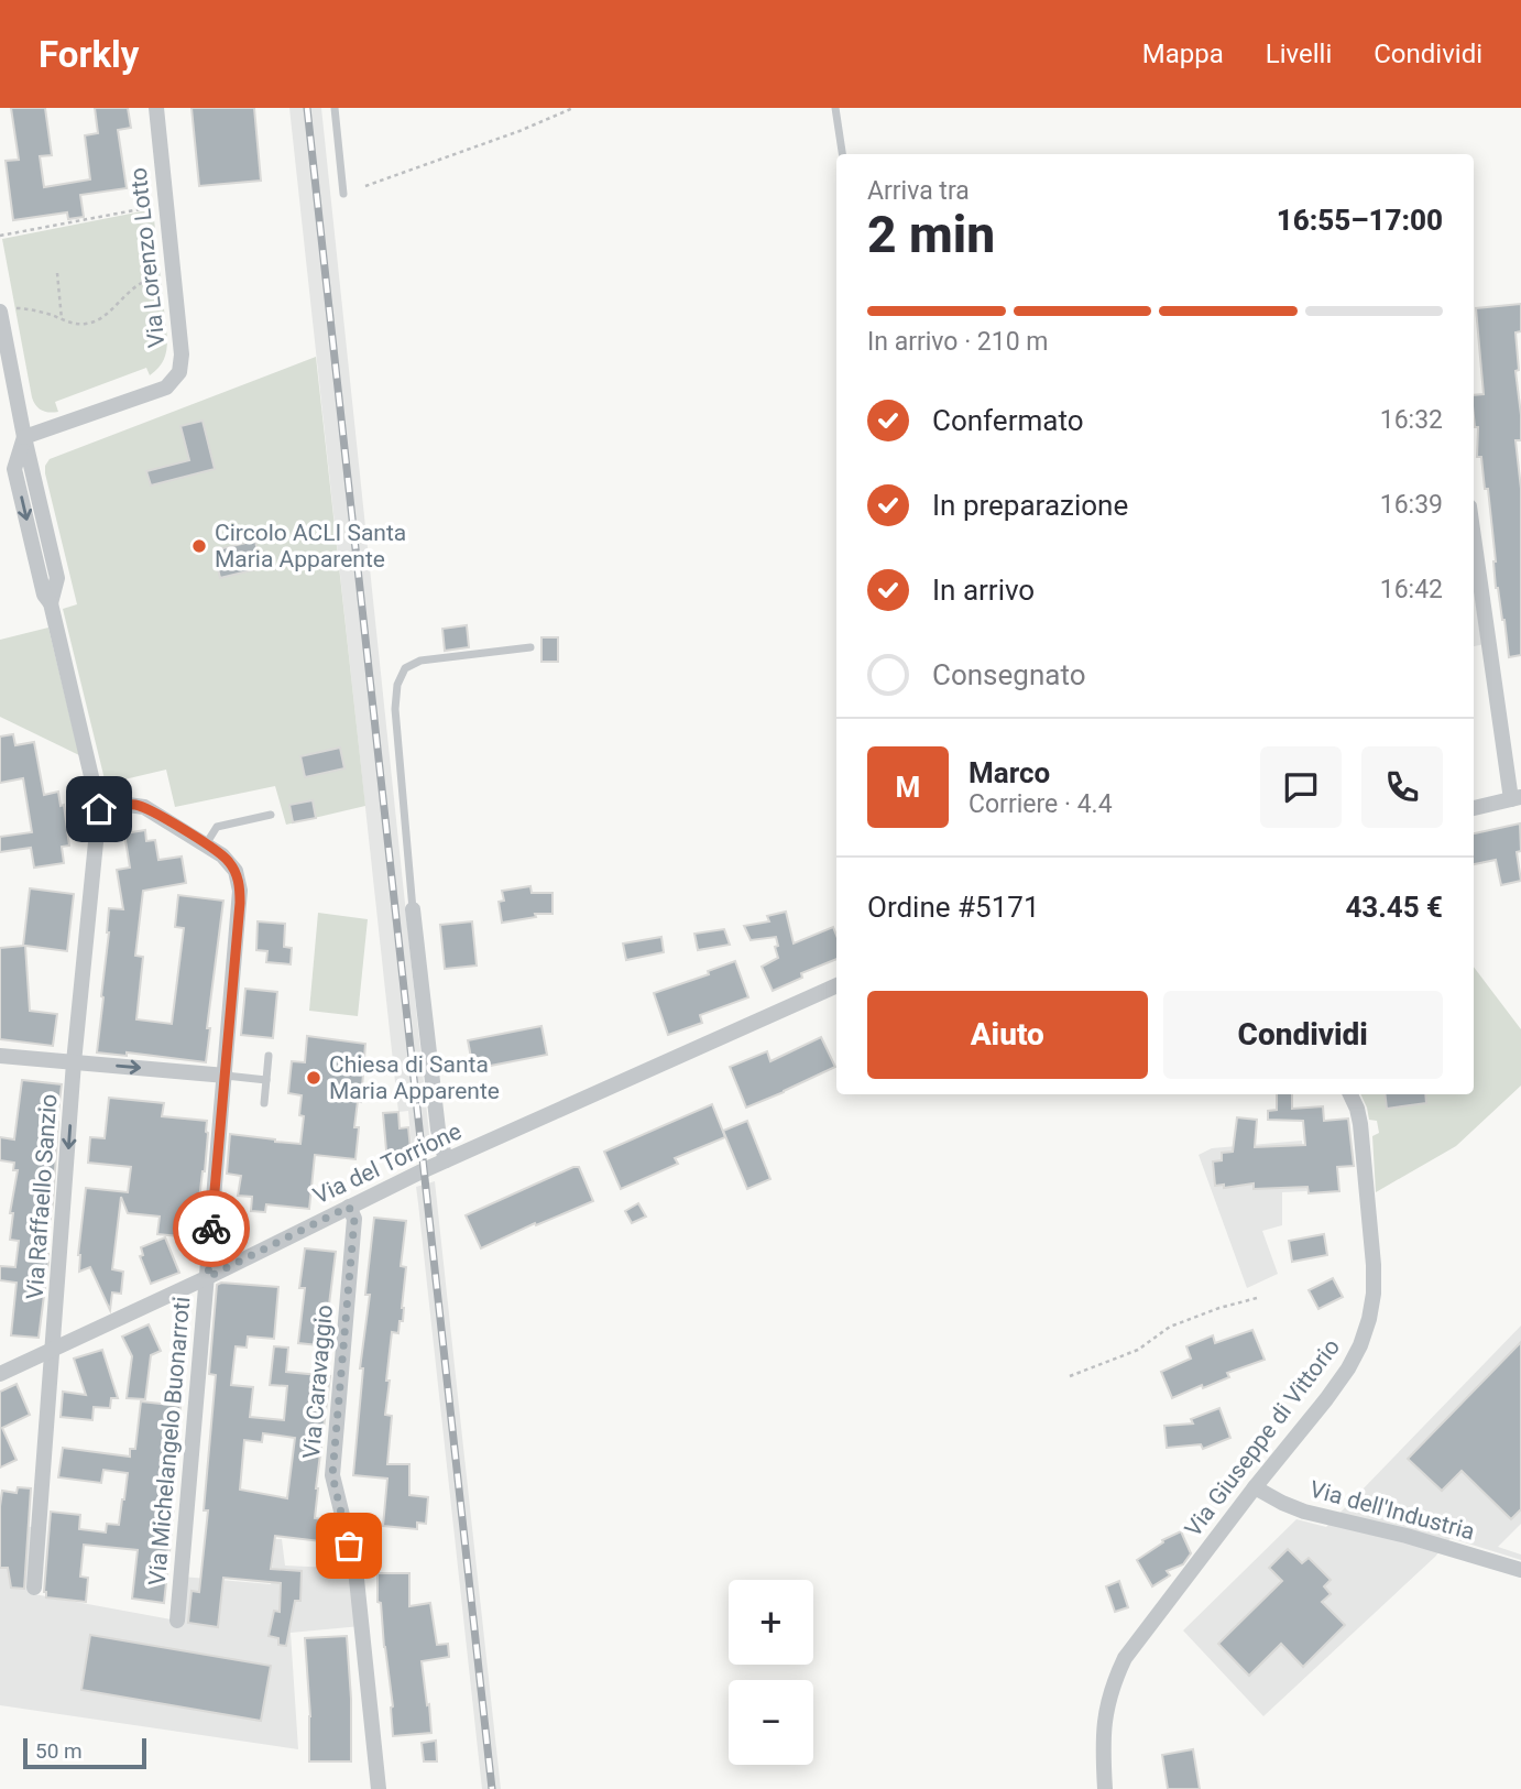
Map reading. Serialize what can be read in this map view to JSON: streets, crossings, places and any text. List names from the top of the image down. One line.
{"streets":{"street":["Via Lorenzo Lotto","Via del Torrione","Via Raffaello Sanzio","Via Caravaggio","Via Giuseppe di Vittorio","Via Michelangelo Buonarroti","Via dell'Industria"]},"crossings":[["Via Lorenzo Lotto","Via Raffaello Sanzio"],["Via del Torrione","Via Raffaello Sanzio"],["Via del Torrione","Via Caravaggio"],["Via del Torrione","Via Michelangelo Buonarroti"],["Via Raffaello Sanzio","Via Michelangelo Buonarroti"],["Via Giuseppe di Vittorio","Via dell'Industria"]],"places":["Circolo ACLI Santa Maria Apparente","Chiesa di Santa Maria Apparente"],"scale_bar":"50 m","page":{"header":"Forkly","nav":["Mappa","Livelli","Condividi"],"heading":["2 min","Arriva tra","16:55–17:00"],"panel":["Marco","Corriere · 4.4","Ordine #5171","43.45 €"],"bar":"In arrivo · 210 m","list":[["Confermato","16:32"],["In preparazione","16:39"],["In arrivo","16:42"],"Consegnato"],"round":"M","buttons":["Aiuto","Condividi"],"map_buttons":["+","−"],"scale":"50 m"}}
